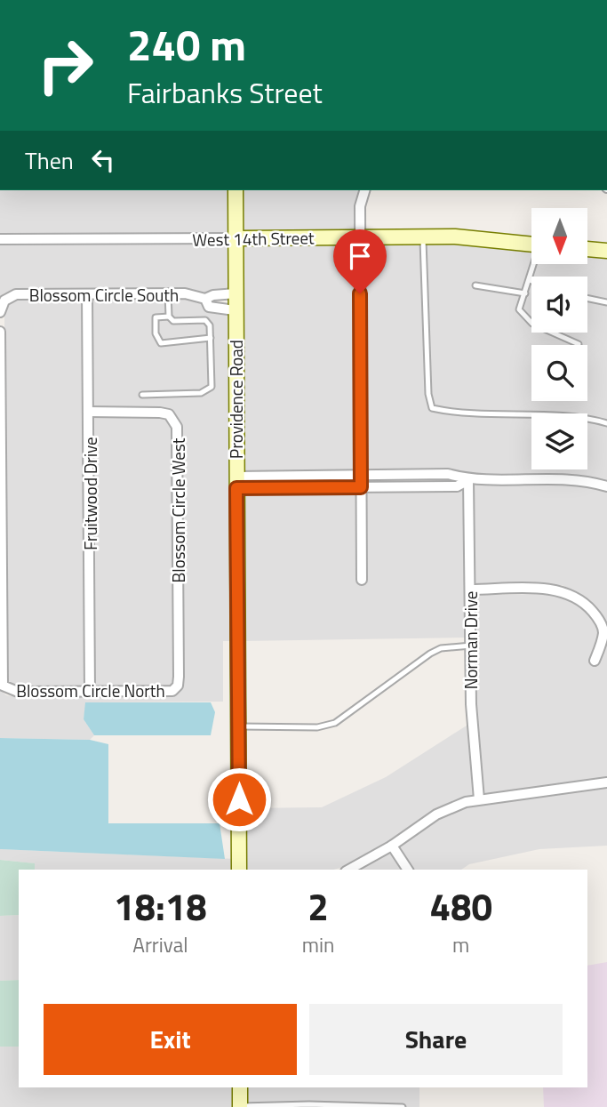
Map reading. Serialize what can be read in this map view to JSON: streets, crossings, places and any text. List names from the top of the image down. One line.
{"streets":{"street":["West 14th Street","Blossom Circle South","Providence Road","Fruitwood Drive","Blossom Circle West","Norman Drive","Blossom Circle North"]},"crossings":[["West 14th Street","Providence Road"],["Blossom Circle South","Providence Road"],["Blossom Circle South","Fruitwood Drive"],["Fruitwood Drive","Blossom Circle West"],["Fruitwood Drive","Blossom Circle North"],["Blossom Circle West","Blossom Circle North"]],"north":"bottom","page":{"turn":["240 m","Fairbanks Street"],"then":"Then","eta":["18:18","Arrival","2","min","480","m"],"buttons":["Exit","Share"]}}
